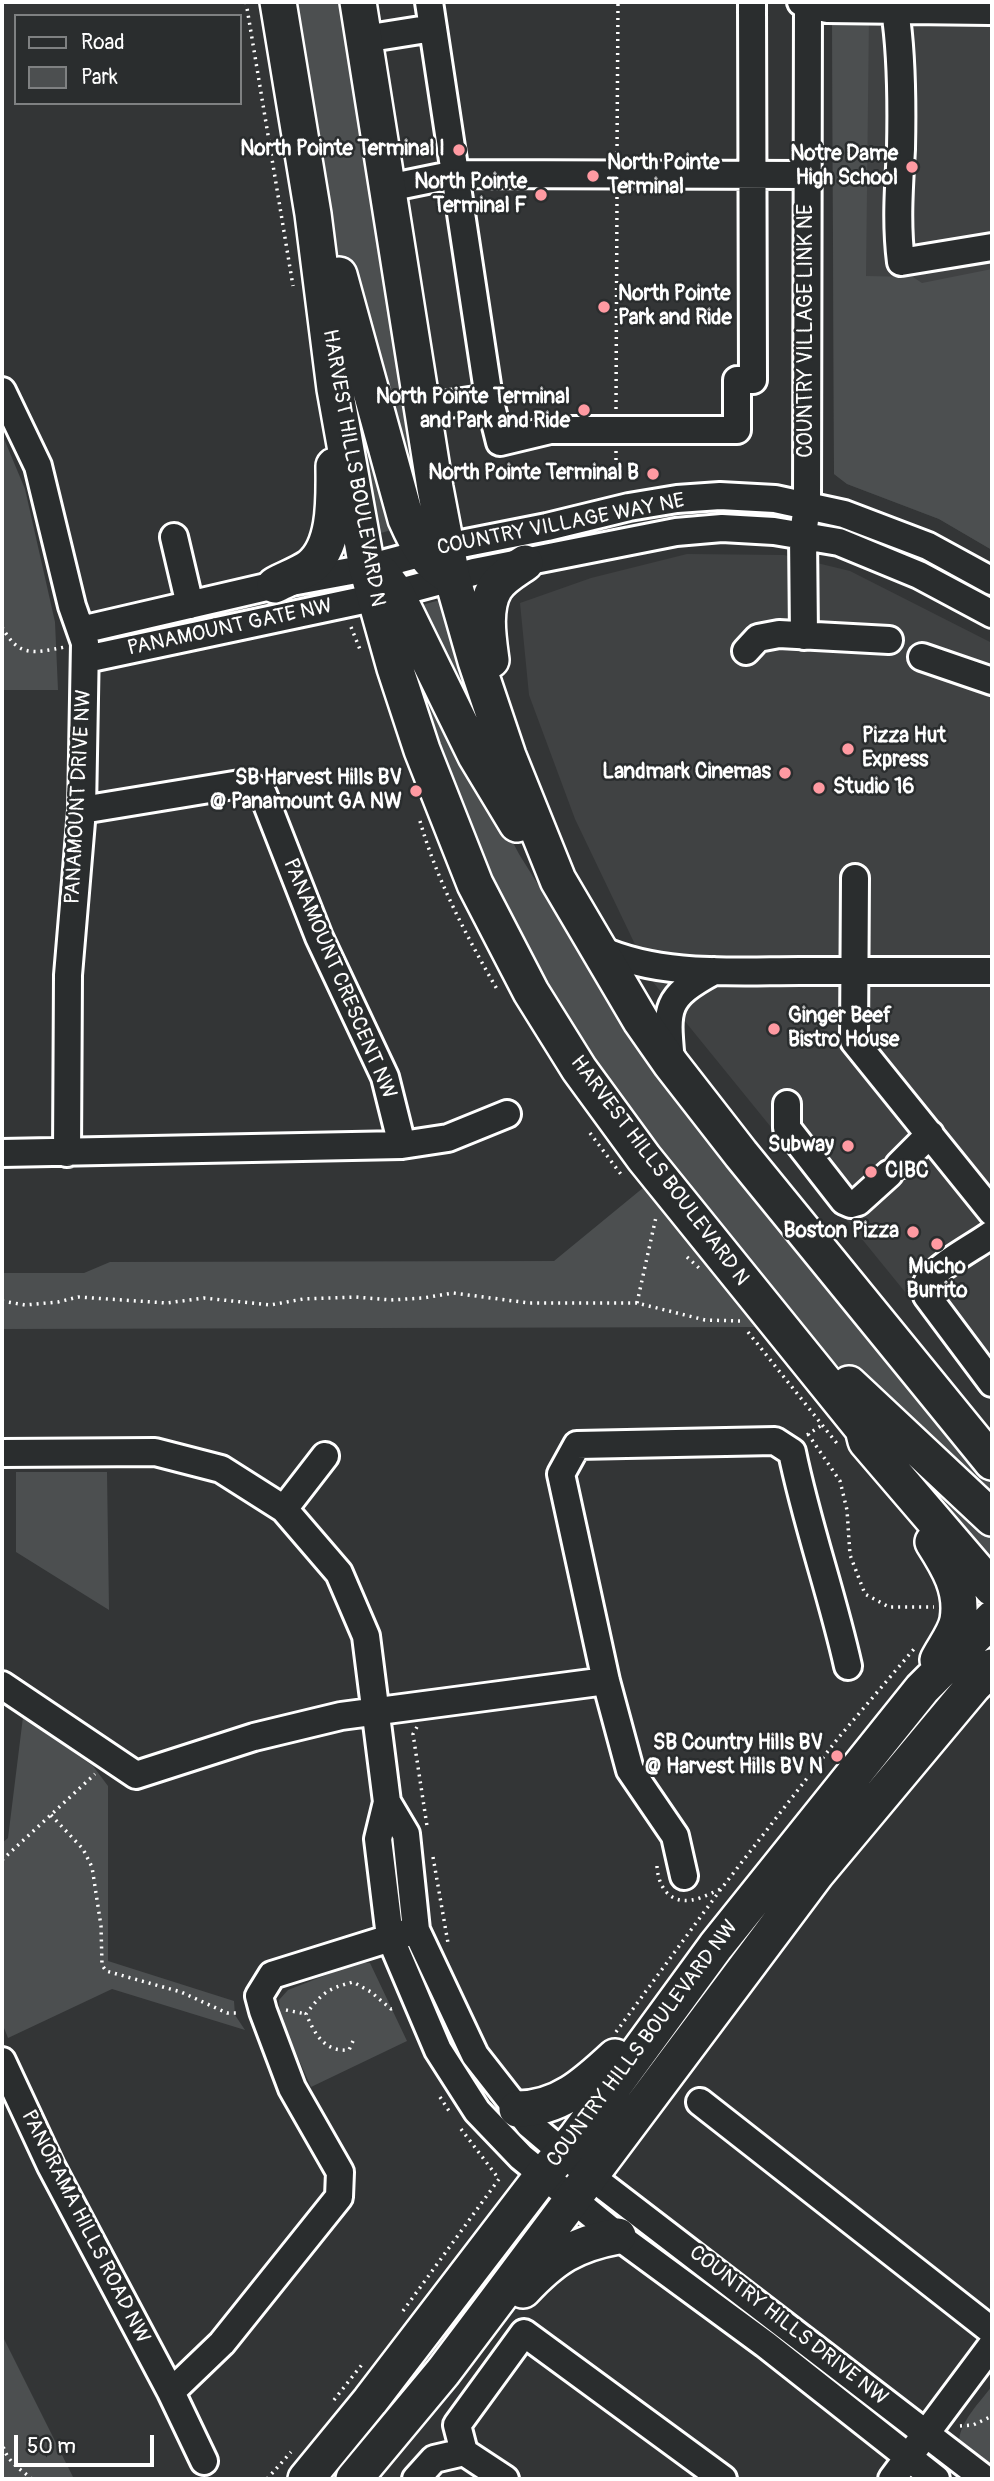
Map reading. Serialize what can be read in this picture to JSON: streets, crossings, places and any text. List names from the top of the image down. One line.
{"streets":{"main road":["HARVEST HILLS BOULEVARD N","COUNTRY HILLS BOULEVARD NW"],"street":["COUNTRY VILLAGE LINK NE","COUNTRY VILLAGE WAY NE","PANAMOUNT GATE NW","PANAMOUNT DRIVE NW","PANAMOUNT CRESCENT NW","PANORAMA HILLS ROAD NW","COUNTRY HILLS DRIVE NW"]},"crossings":[["COUNTRY VILLAGE LINK NE","COUNTRY VILLAGE WAY NE"],["HARVEST HILLS BOULEVARD N","COUNTRY VILLAGE WAY NE"],["HARVEST HILLS BOULEVARD N","PANAMOUNT GATE NW"],["COUNTRY VILLAGE WAY NE","PANAMOUNT GATE NW"],["PANAMOUNT GATE NW","PANAMOUNT DRIVE NW"],["PANAMOUNT DRIVE NW","PANAMOUNT CRESCENT NW"],["COUNTRY HILLS BOULEVARD NW","COUNTRY HILLS DRIVE NW"]],"places":["North Pointe Terminal I","Notre Dame High School","North Pointe Terminal","North Pointe Terminal F","North Pointe Park and Ride","North Pointe Terminal and Park and Ride","North Pointe Terminal B","Pizza Hut Express","Landmark Cinemas","Studio 16","SB Harvest Hills BV @ Panamount GA NW","Ginger Beef Bistro House","Subway","CIBC","Boston Pizza","Mucho Burrito","SB Country Hills BV @ Harvest Hills BV N"],"legend":["Road","Park"],"scale_bar":"50 m"}
